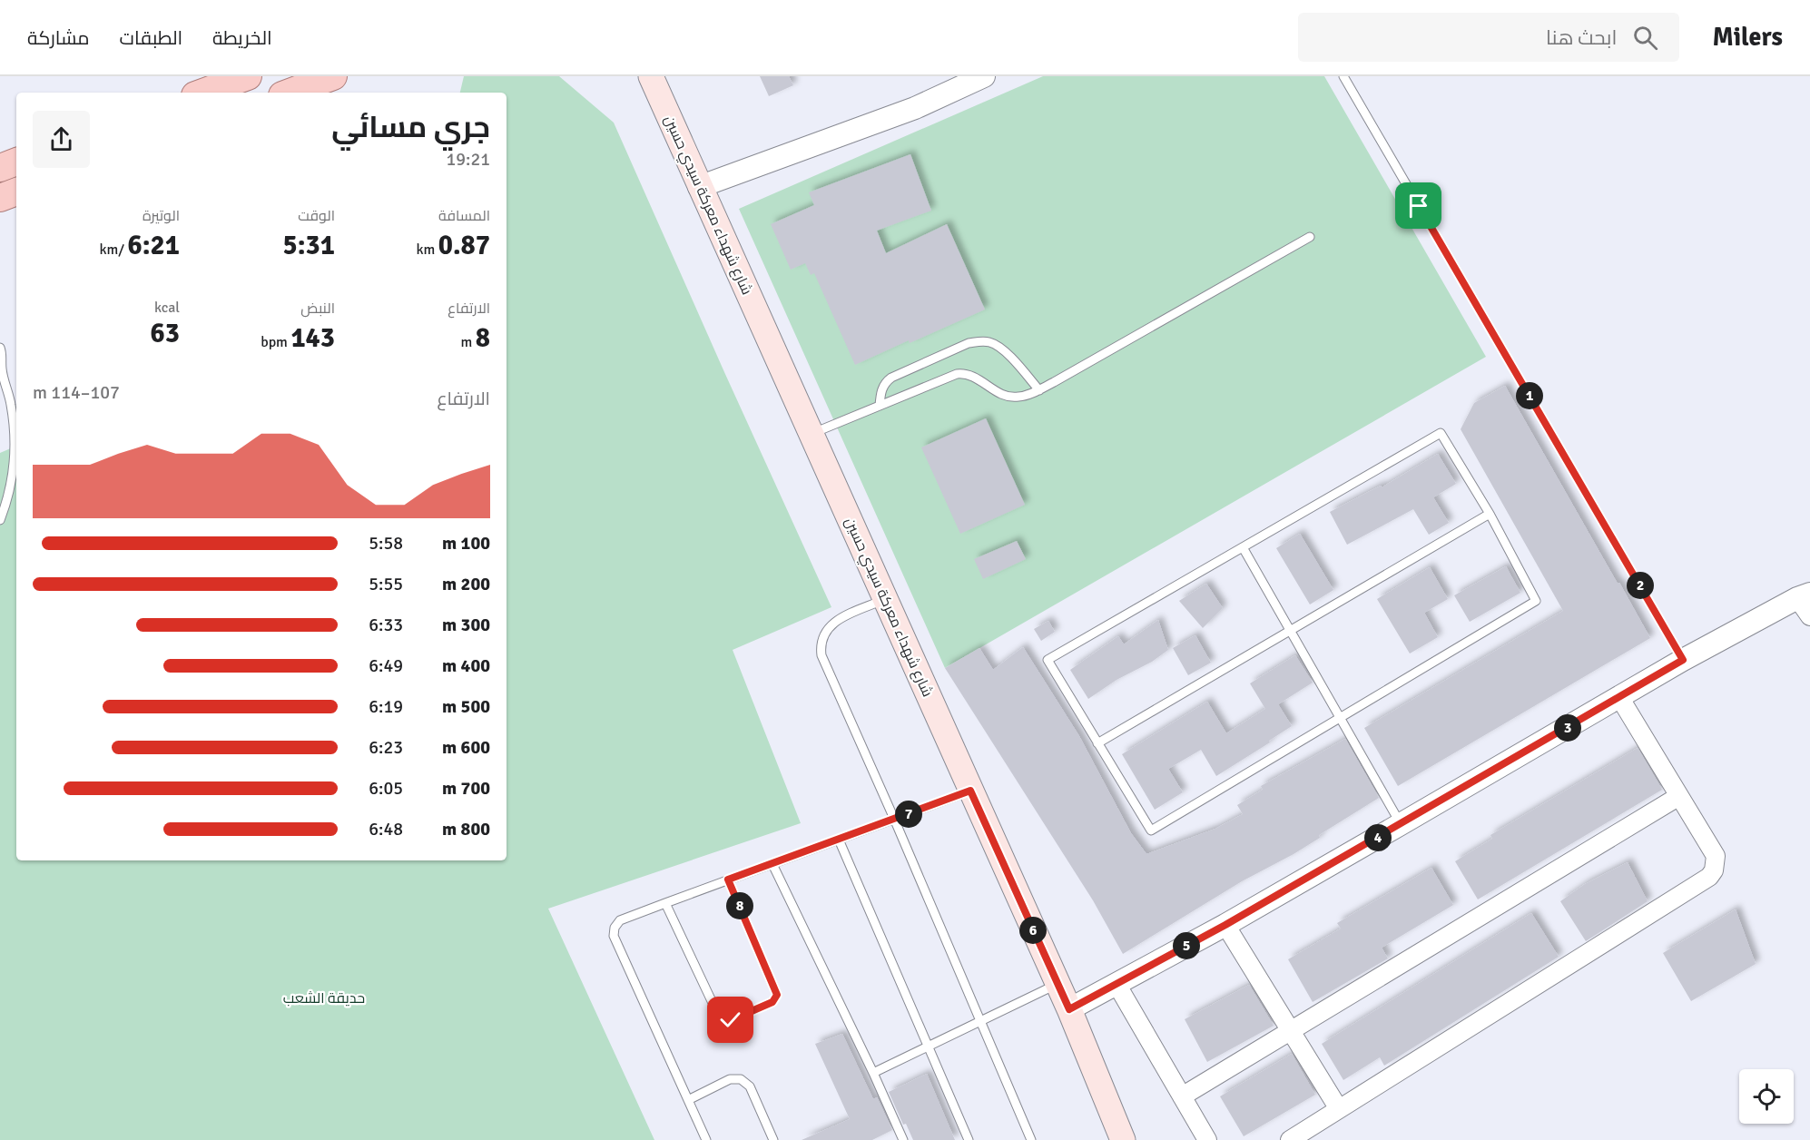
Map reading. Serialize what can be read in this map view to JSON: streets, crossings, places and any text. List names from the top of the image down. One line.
{"streets":{"main road":["شارع شهداء معركة سيدي حسين"]},"parks":["حديقة الشعب"],"page":{"header":"Milers","search":"ابحث هنا","nav":["الخريطة","الطبقات","مشاركة"],"heading":["جري مسائي","19:21"],"stats":[["المسافة","0.87 km"],["الوقت","5:31"],["الوتيرة","6:21 /km"],["الارتفاع","8 m"],["النبض","143 bpm"],["kcal","63"]],"chart":["الارتفاع","107–114 m"],"pins":["1","2","3","7","4","8","6","5"],"list":[{"name":"100 m","note":"5:58"},{"name":"200 m","note":"5:55"},{"name":"300 m","note":"6:33"},{"name":"400 m","note":"6:49"},{"name":"500 m","note":"6:19"},{"name":"600 m","note":"6:23"},{"name":"700 m","note":"6:05"},{"name":"800 m","note":"6:48"}]}}
